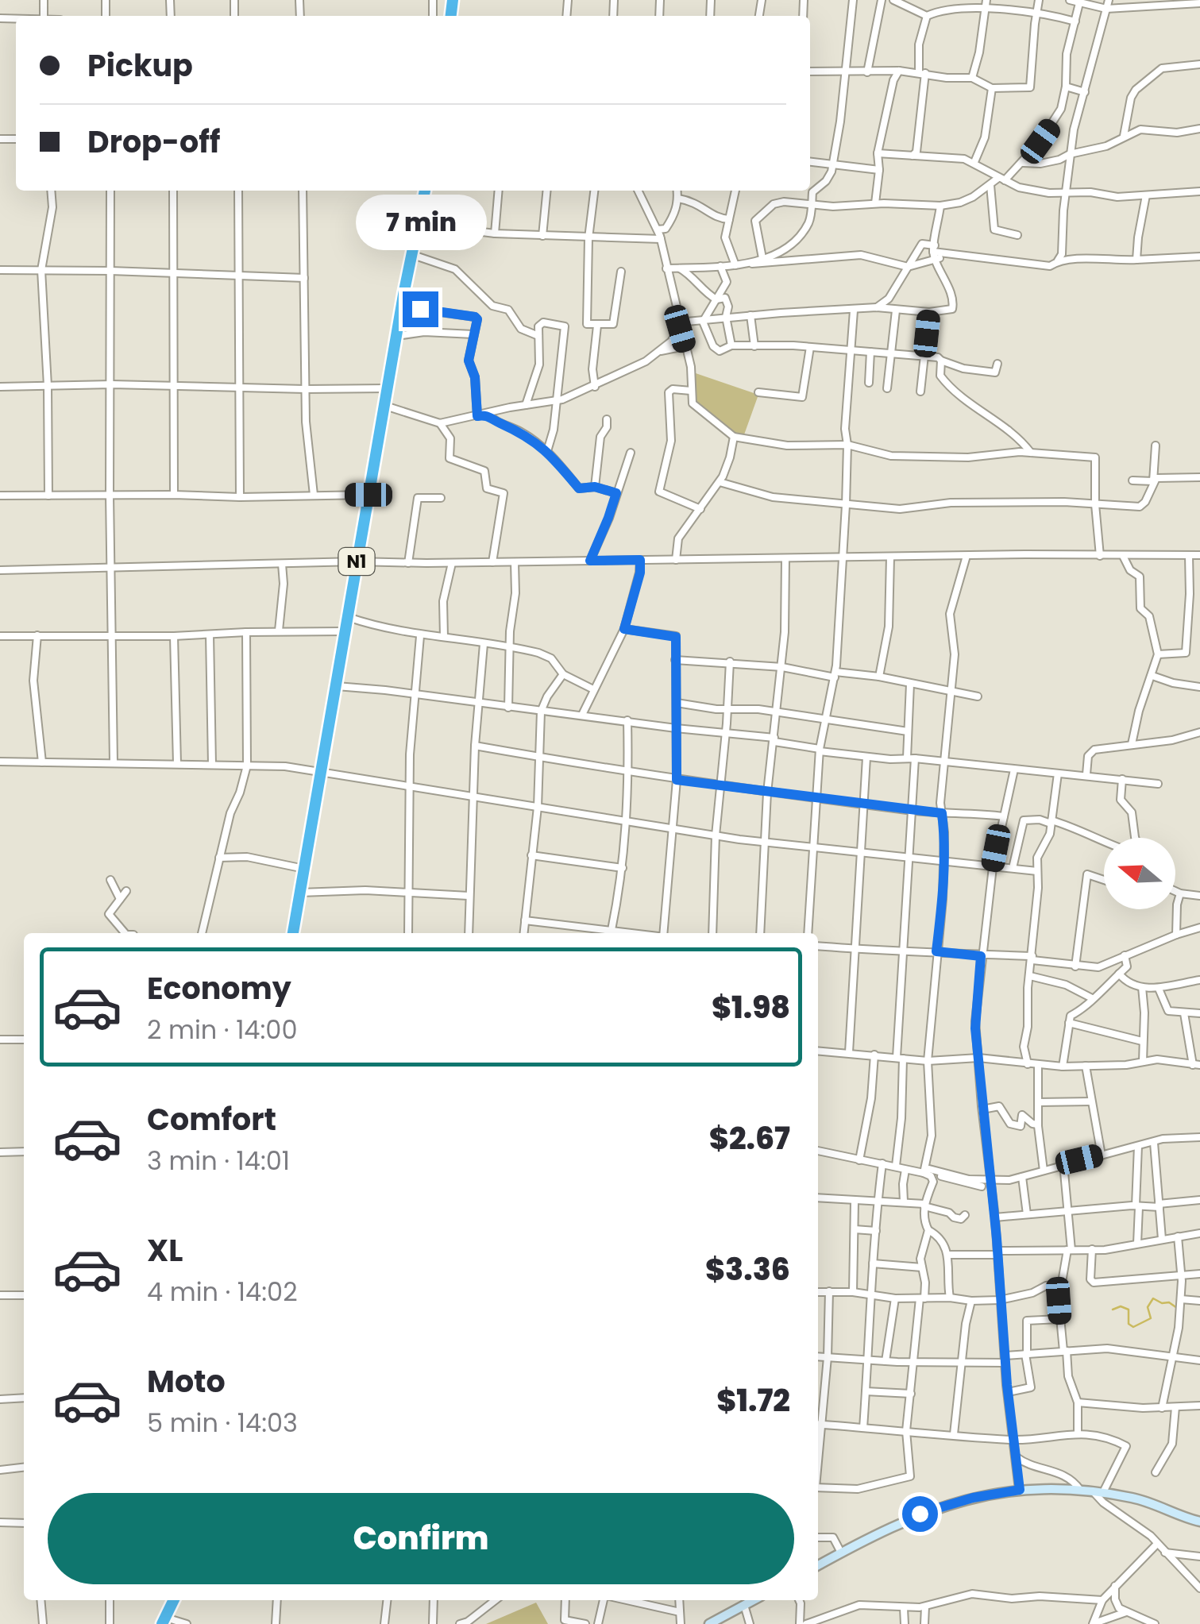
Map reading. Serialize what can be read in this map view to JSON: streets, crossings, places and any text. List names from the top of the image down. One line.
{"streets":{"highway":["N1"]},"north":"left","page":{"banner":["Pickup","Drop-off"],"bubble":"7 min","list":[{"name":"Economy","note":"2 min · 14:00","value":"$1.98"},{"name":"Comfort","note":"3 min · 14:01","value":"$2.67"},{"name":"XL","note":"4 min · 14:02","value":"$3.36"},{"name":"Moto","note":"5 min · 14:03","value":"$1.72"}],"buttons":"Confirm"}}
